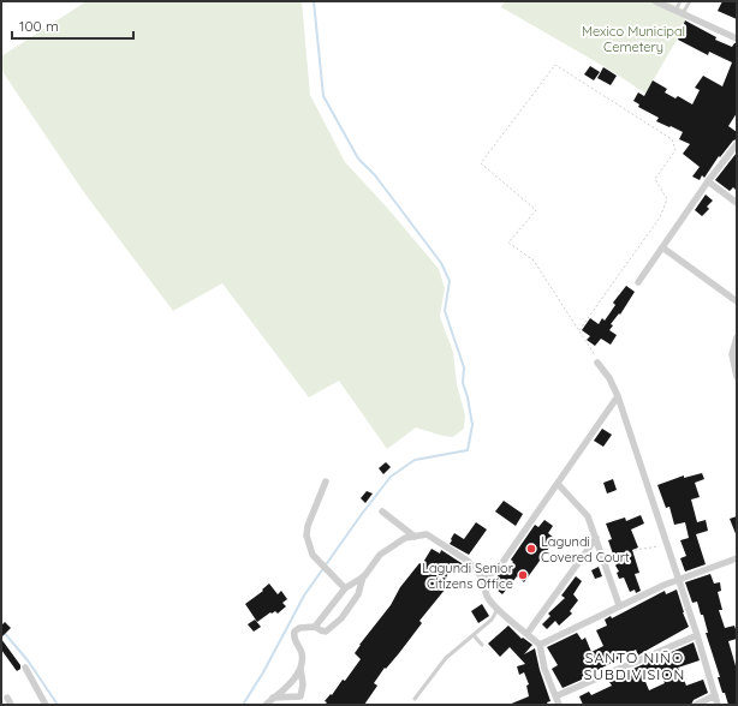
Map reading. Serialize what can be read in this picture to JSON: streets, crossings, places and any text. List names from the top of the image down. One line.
{"districts":["SANTO NIÑO SUBDIVISION"],"parks":["Mexico Municipal Cemetery"],"places":["Lagundi Covered Court","Lagundi Senior Citizens Office"],"scale_bar":"100 m"}
